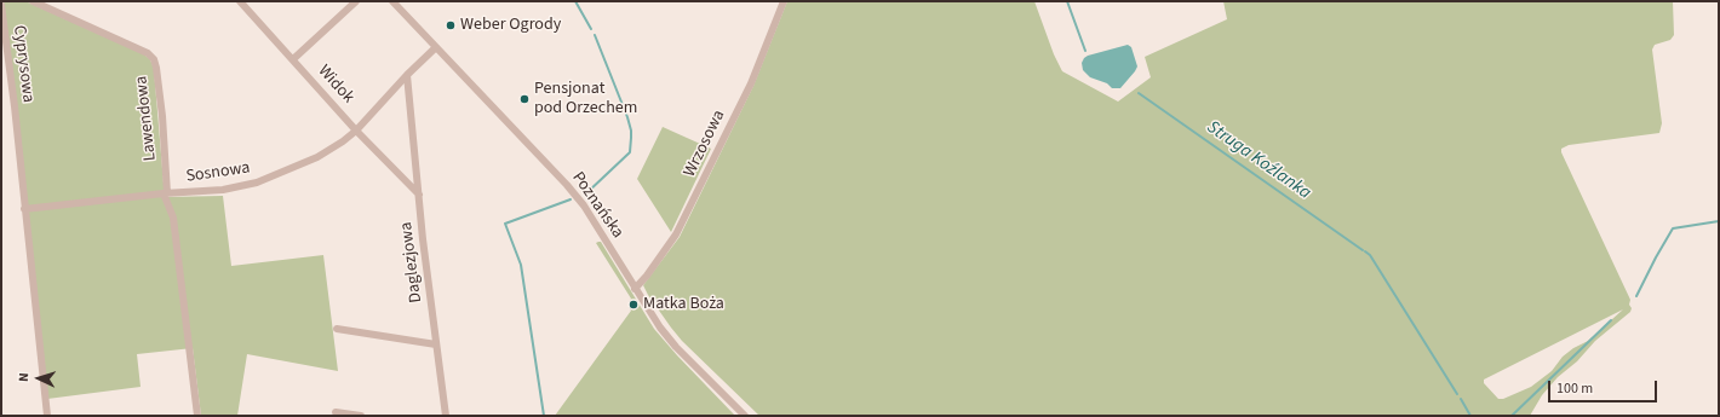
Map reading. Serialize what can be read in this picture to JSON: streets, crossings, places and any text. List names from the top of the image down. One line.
{"streets":{"street":["Cyprysowa","Widok","Lawendowa","Wrzosowa","Sosnowa","Poznańska","Daglezjowa"]},"crossings":[["Cyprysowa","Sosnowa"],["Widok","Sosnowa"],["Lawendowa","Sosnowa"],["Wrzosowa","Poznańska"],["Sosnowa","Poznańska"],["Sosnowa","Daglezjowa"]],"water":["Struga Koźlanka"],"places":["Weber Ogrody","Pensjonat pod Orzechem","Matka Boża"],"scale_bar":"100 m","north":"left"}
